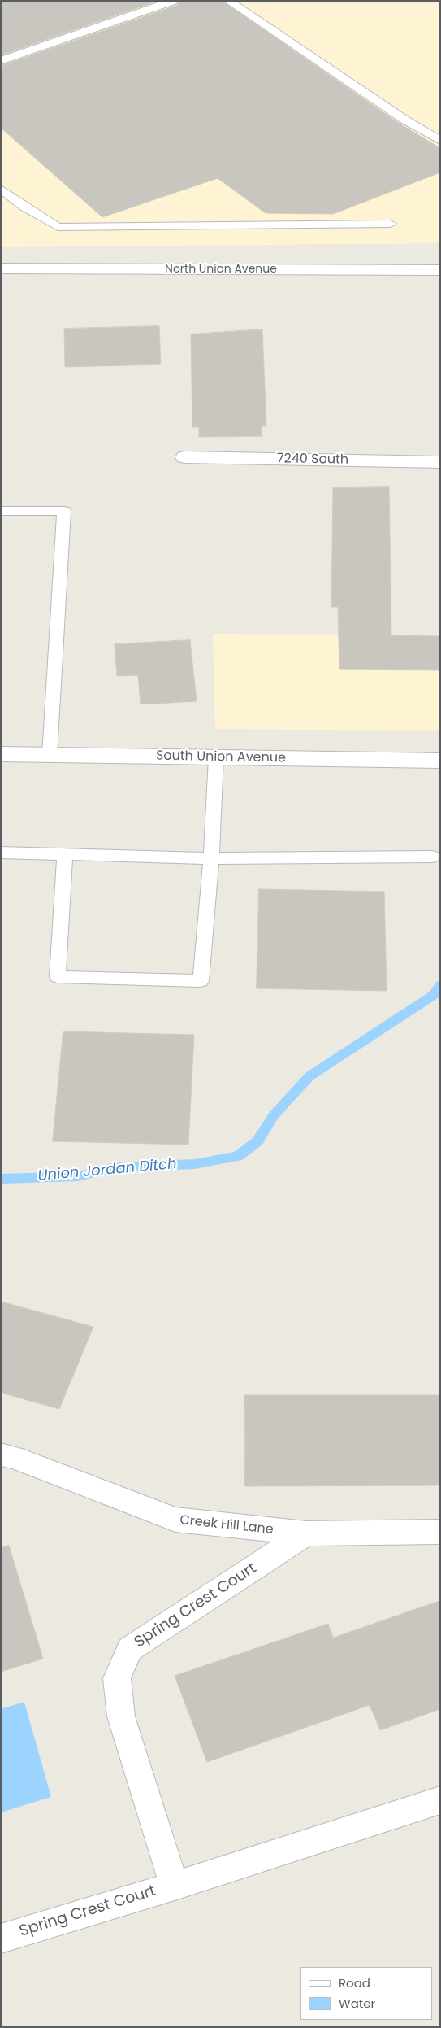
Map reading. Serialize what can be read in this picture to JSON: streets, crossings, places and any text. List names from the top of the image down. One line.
{"streets":{"street":["North Union Avenue","7240 South","South Union Avenue","Creek Hill Lane","Spring Crest Court"]},"crossings":[["Creek Hill Lane","Spring Crest Court"]],"water":["Union Jordan Ditch"],"legend":["Road","Water"]}
